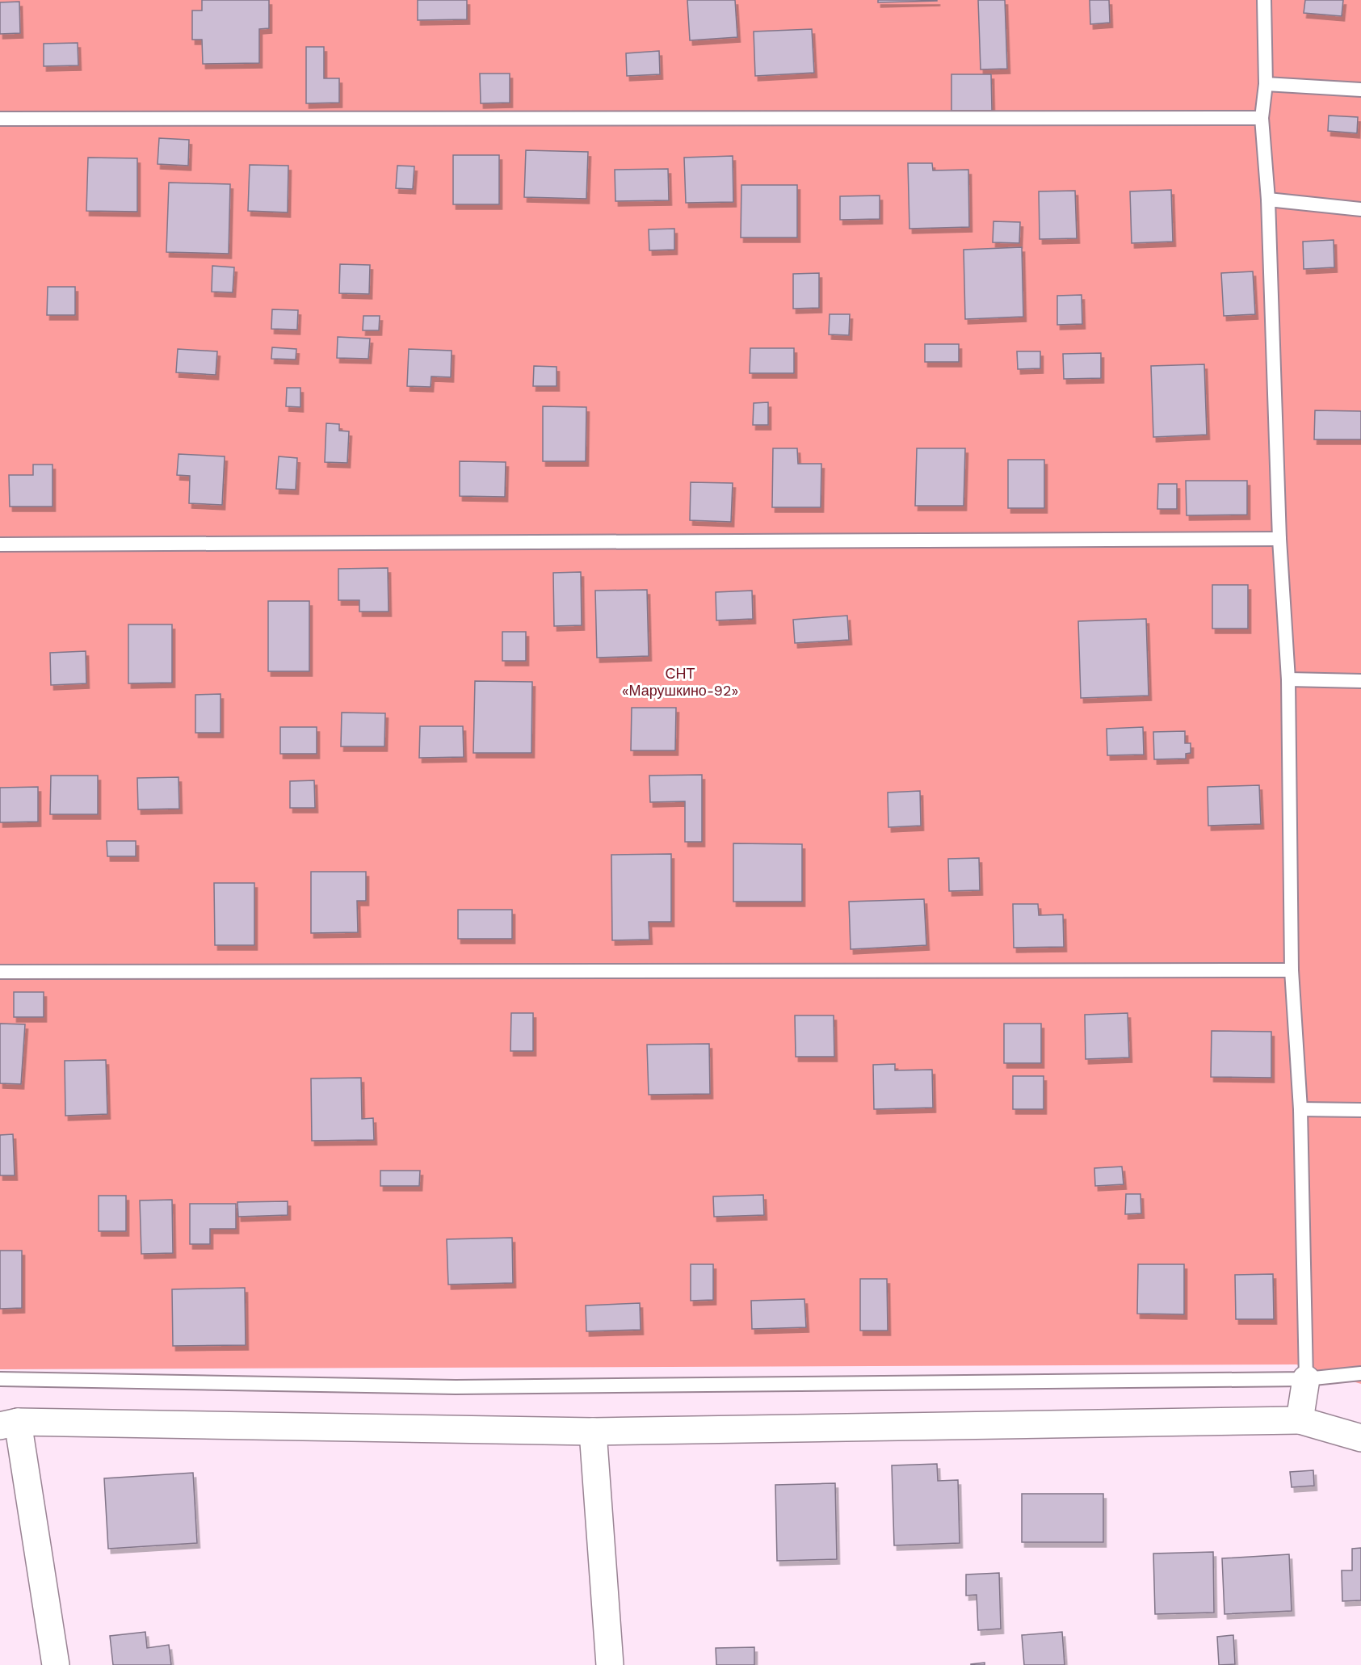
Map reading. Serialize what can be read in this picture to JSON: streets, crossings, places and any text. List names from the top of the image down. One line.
{"parks":["СНТ «Марушкино-92»"]}
